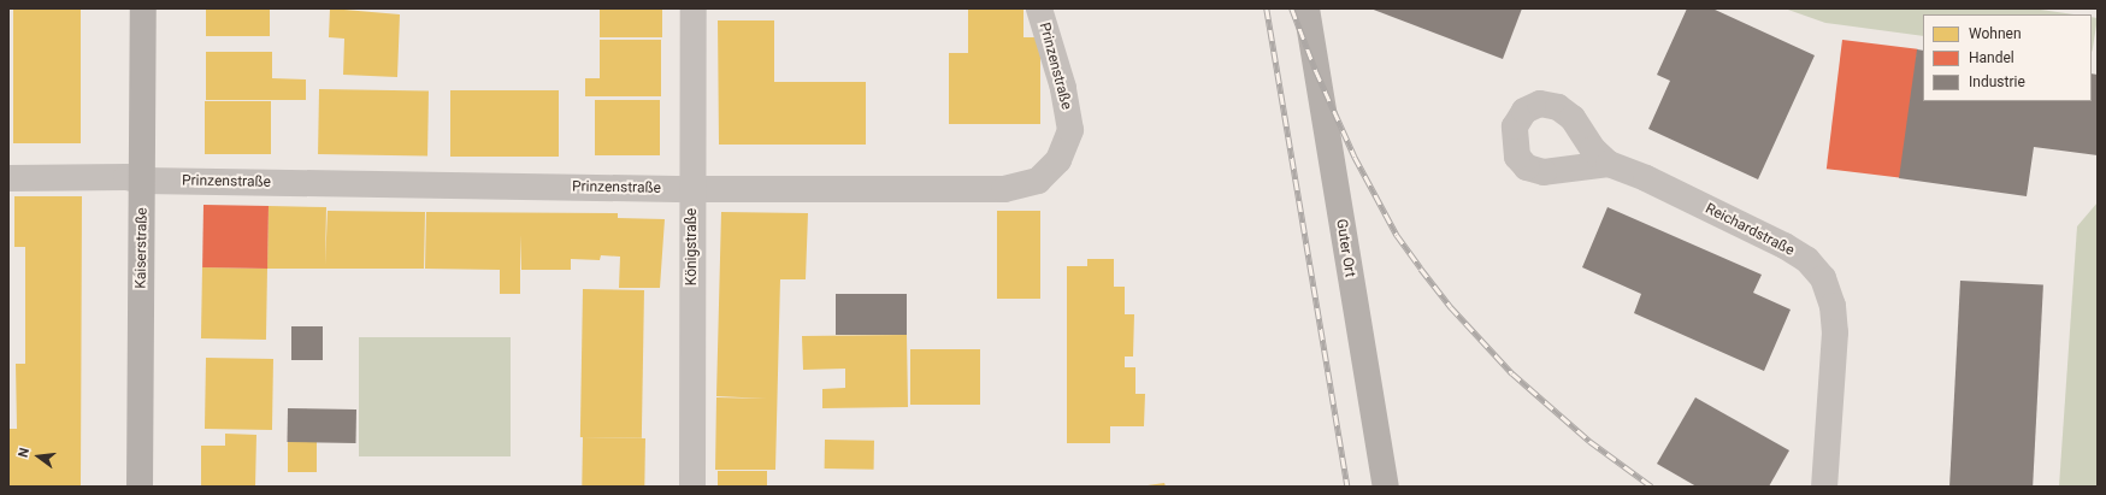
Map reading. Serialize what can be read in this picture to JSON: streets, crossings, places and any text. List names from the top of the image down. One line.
{"streets":{"main road":["Kaiserstraße","Guter Ort"],"street":["Prinzenstraße","Reichardstraße","Königstraße"]},"crossings":[["Prinzenstraße","Königstraße"],["Prinzenstraße","Kaiserstraße"]],"legend":["Wohnen","Handel","Industrie"],"north":"left"}
